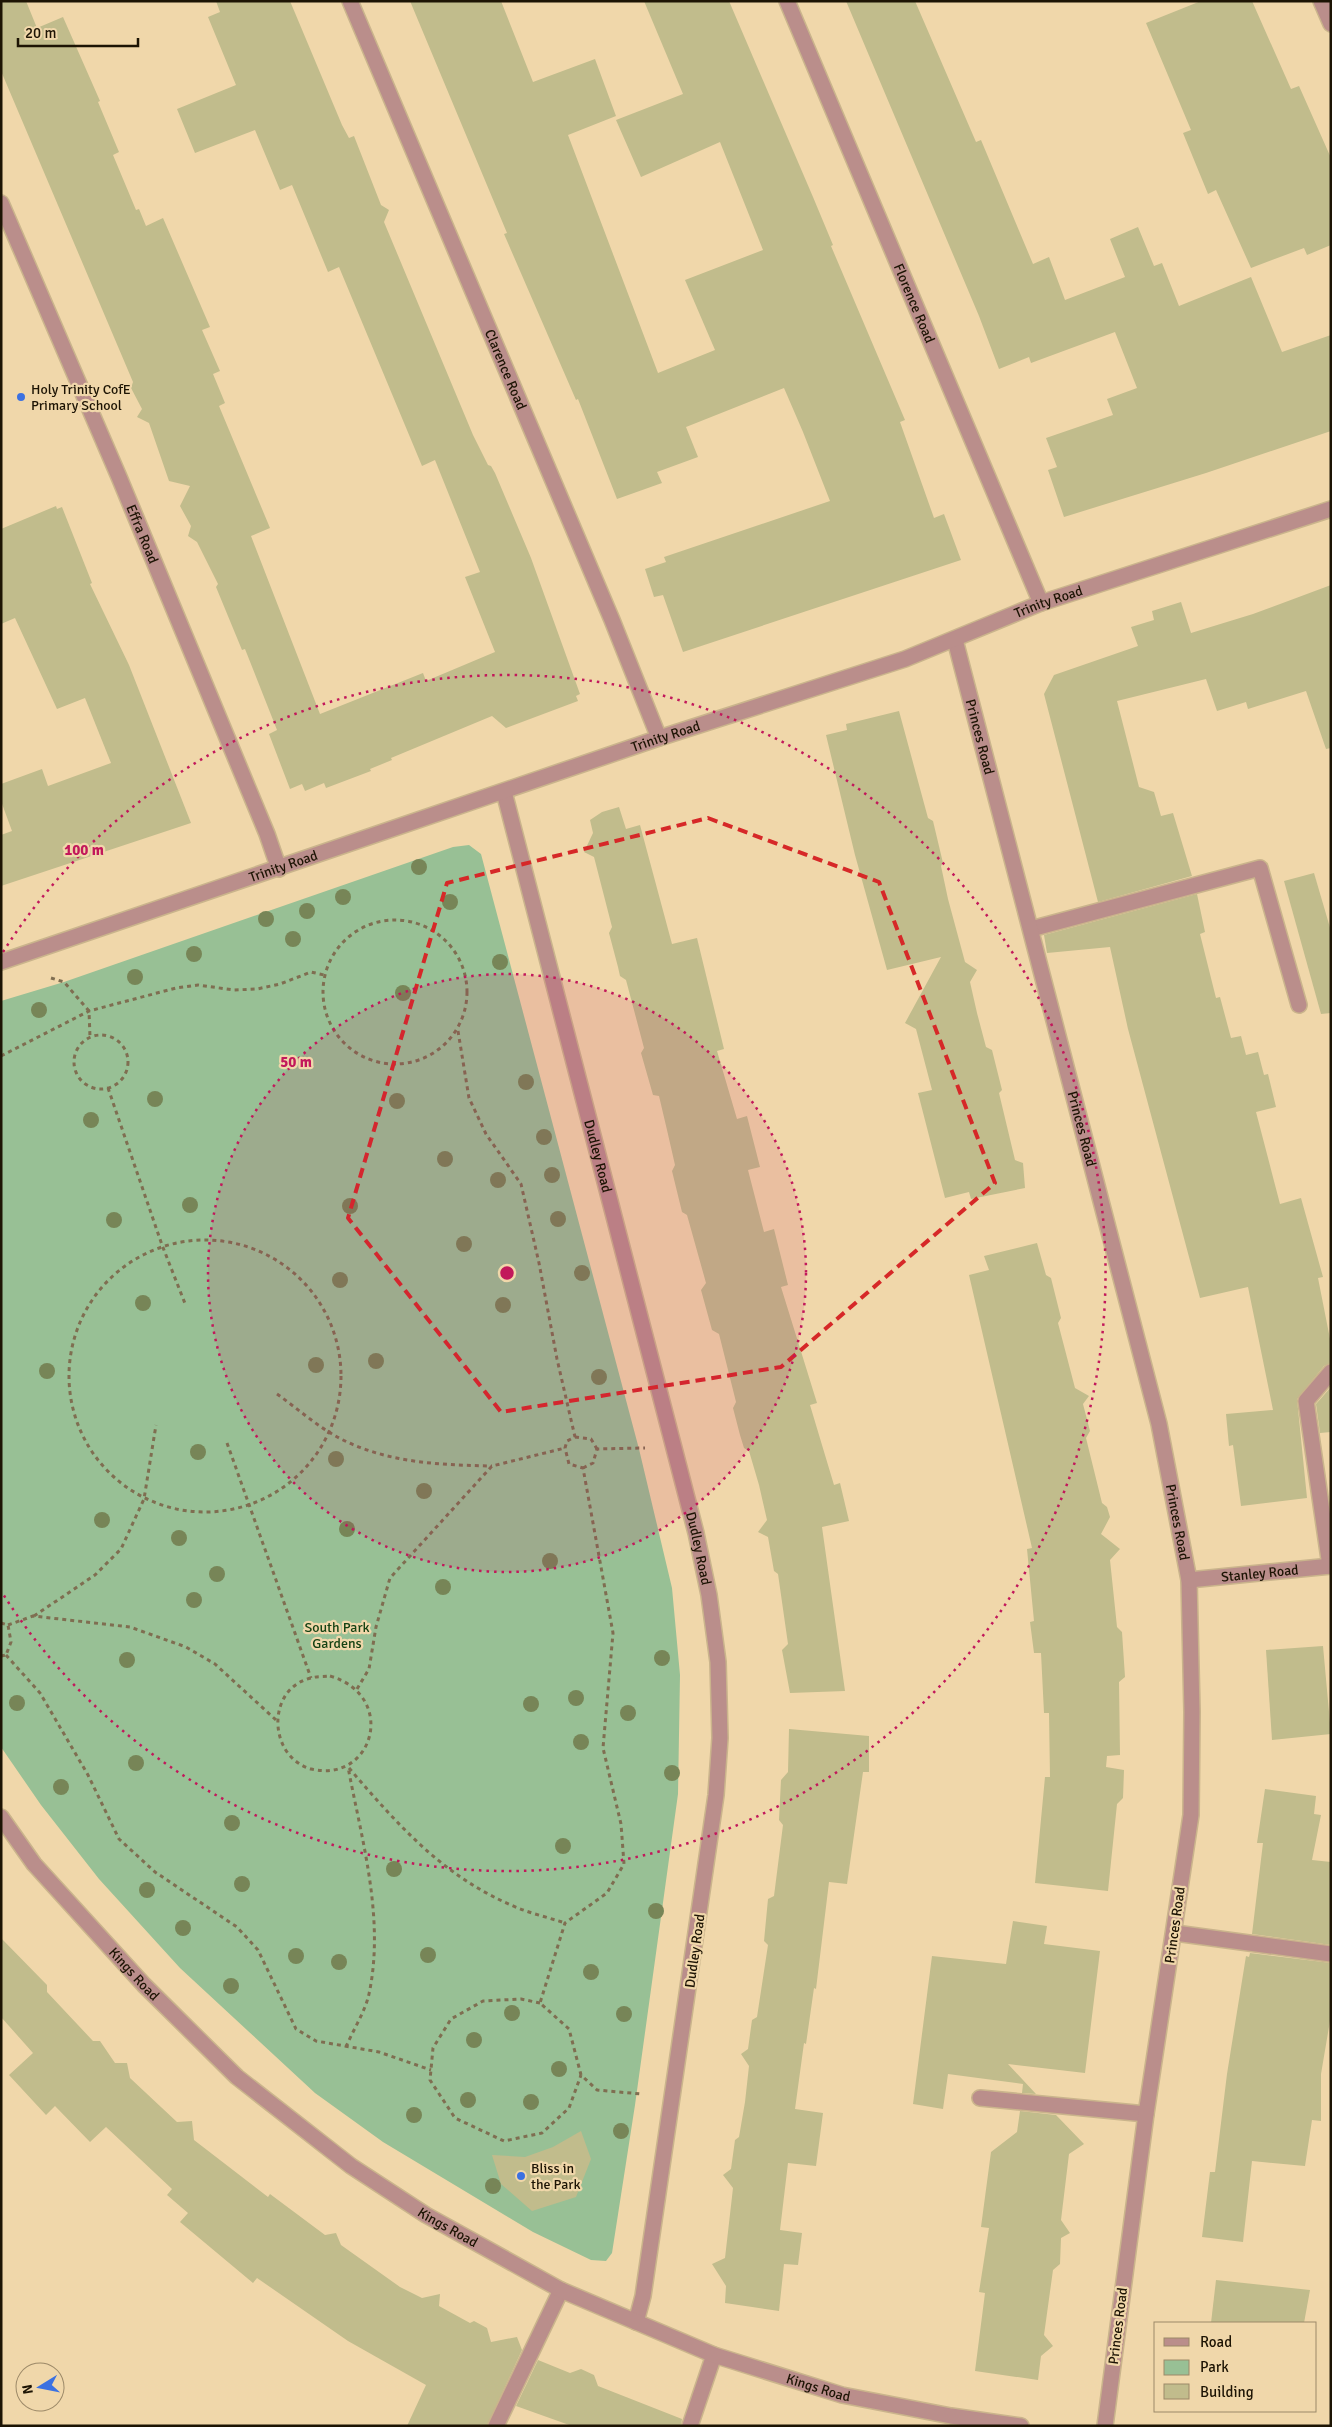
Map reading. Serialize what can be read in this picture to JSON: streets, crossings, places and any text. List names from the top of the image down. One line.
{"streets":{"street":["Florence Road","Clarence Road","Effra Road","Trinity Road","Princes Road","Dudley Road","Stanley Road","Kings Road"]},"crossings":[["Florence Road","Trinity Road"],["Clarence Road","Trinity Road"],["Effra Road","Trinity Road"],["Trinity Road","Princes Road"],["Trinity Road","Dudley Road"],["Princes Road","Stanley Road"],["Dudley Road","Kings Road"]],"parks":["South Park Gardens"],"places":["Holy Trinity CofE Primary School","Bliss in the Park"],"legend":["Road","Park","Building"],"scale_bar":"20 m","north":"left","rings":["100 m","50 m"]}
